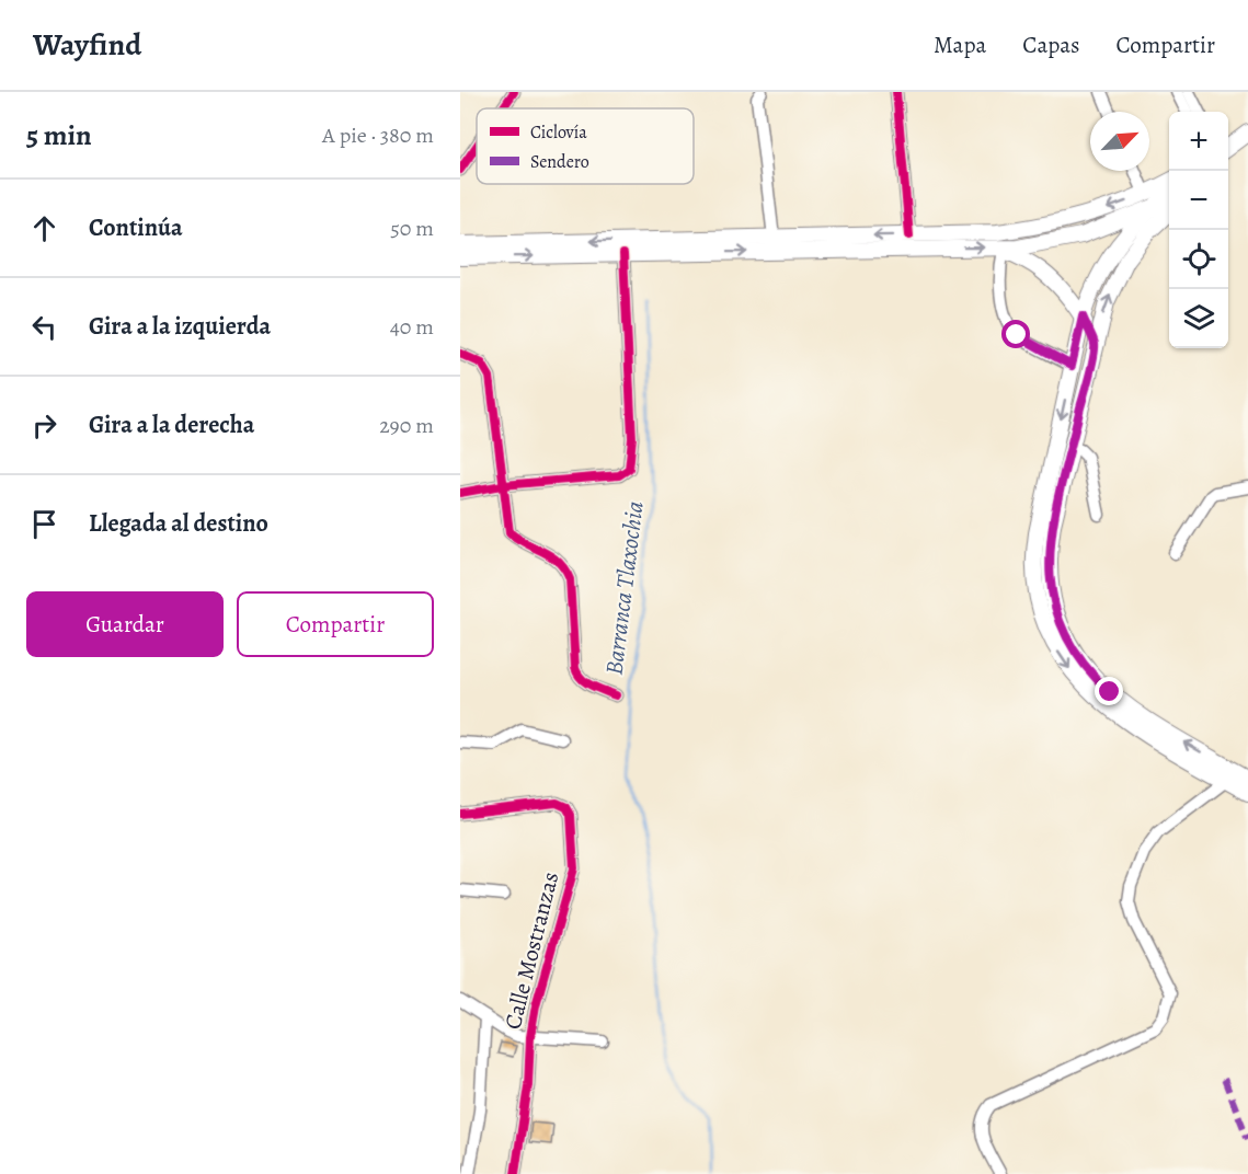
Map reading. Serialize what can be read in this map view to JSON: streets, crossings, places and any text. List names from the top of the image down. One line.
{"streets":{"street":["Calle Mostranzas"]},"water":["Barranca Tlaxochia"],"legend":["Ciclovía","Sendero"],"north":"top right","page":{"header":"Wayfind","nav":["Mapa","Capas","Compartir"],"heading":["5 min","A pie · 380 m"],"map_buttons":["+","−"],"list":[["Continúa","50 m"],["Gira a la izquierda","40 m"],["Gira a la derecha","290 m"],"Llegada al destino"],"buttons":["Guardar","Compartir"]}}
